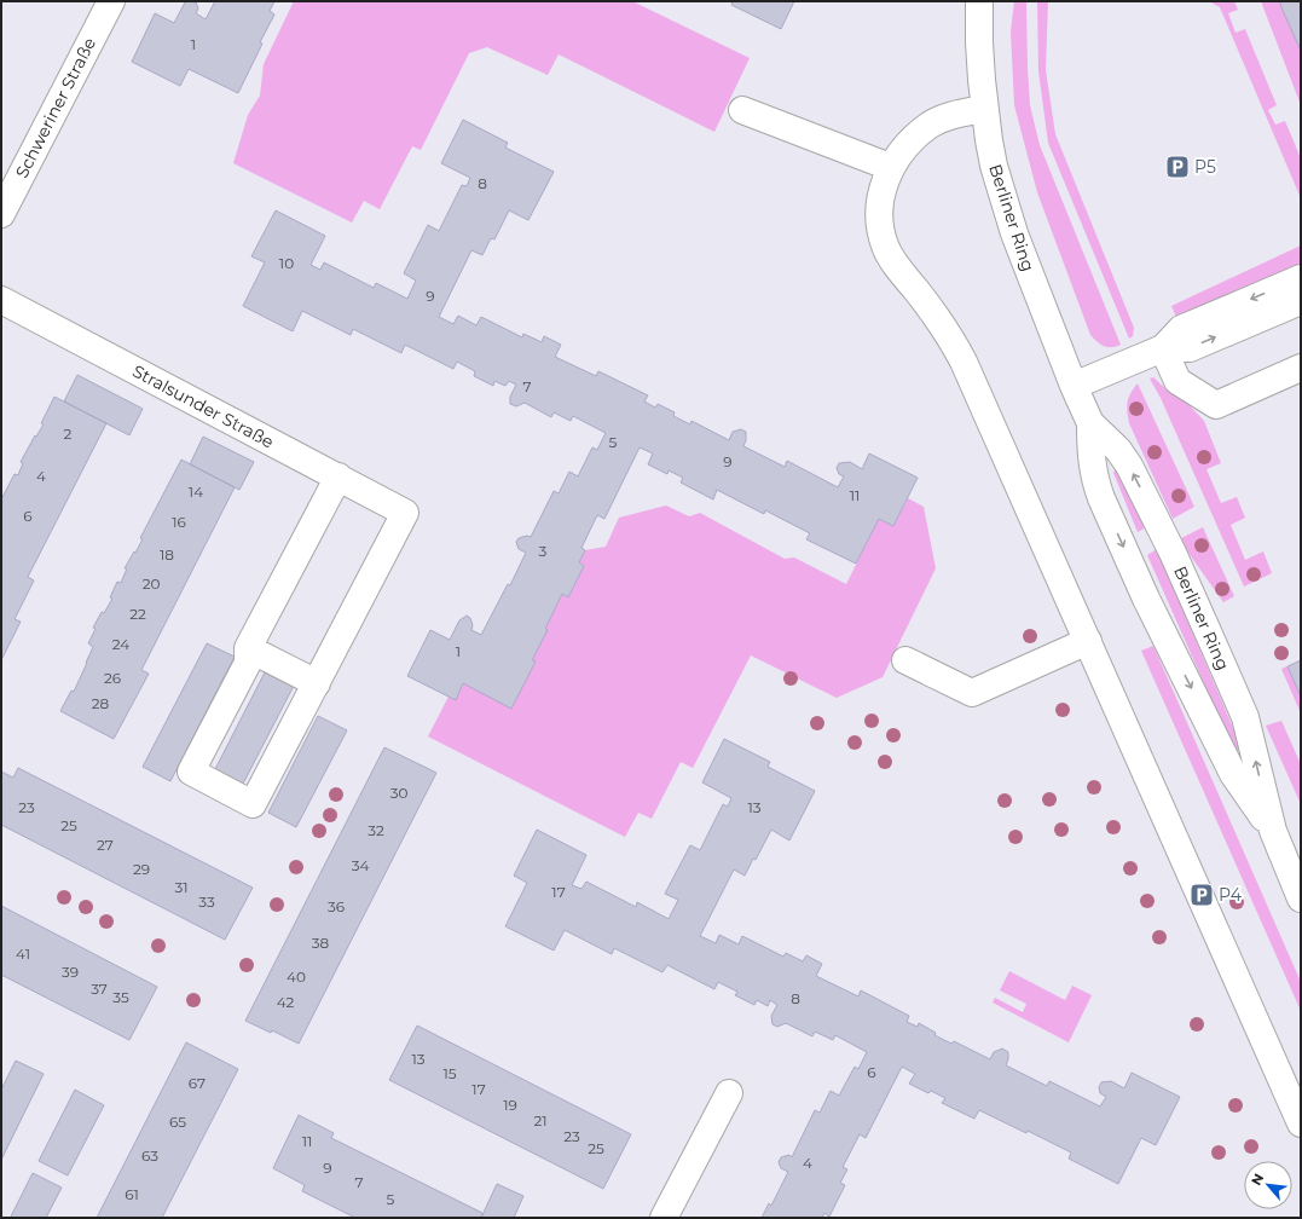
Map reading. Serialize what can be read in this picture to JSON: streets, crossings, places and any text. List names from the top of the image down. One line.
{"streets":{"street":["Schweriner Straße","Berliner Ring","Stralsunder Straße"]},"places":{"parking":["P5","P4"]},"house_numbers":["1","8","10","9","7","2","5","9","4","14","11","6","16","3","18","20","22","24","1","26","28","30","23","13","25","32","27","34","29","31","17","33","36","38","41","39","40","37","35","8","42","13","6","15","67","17","19","21","65","23","11","25","63","4","9","7","61","5"],"north":"top left"}
